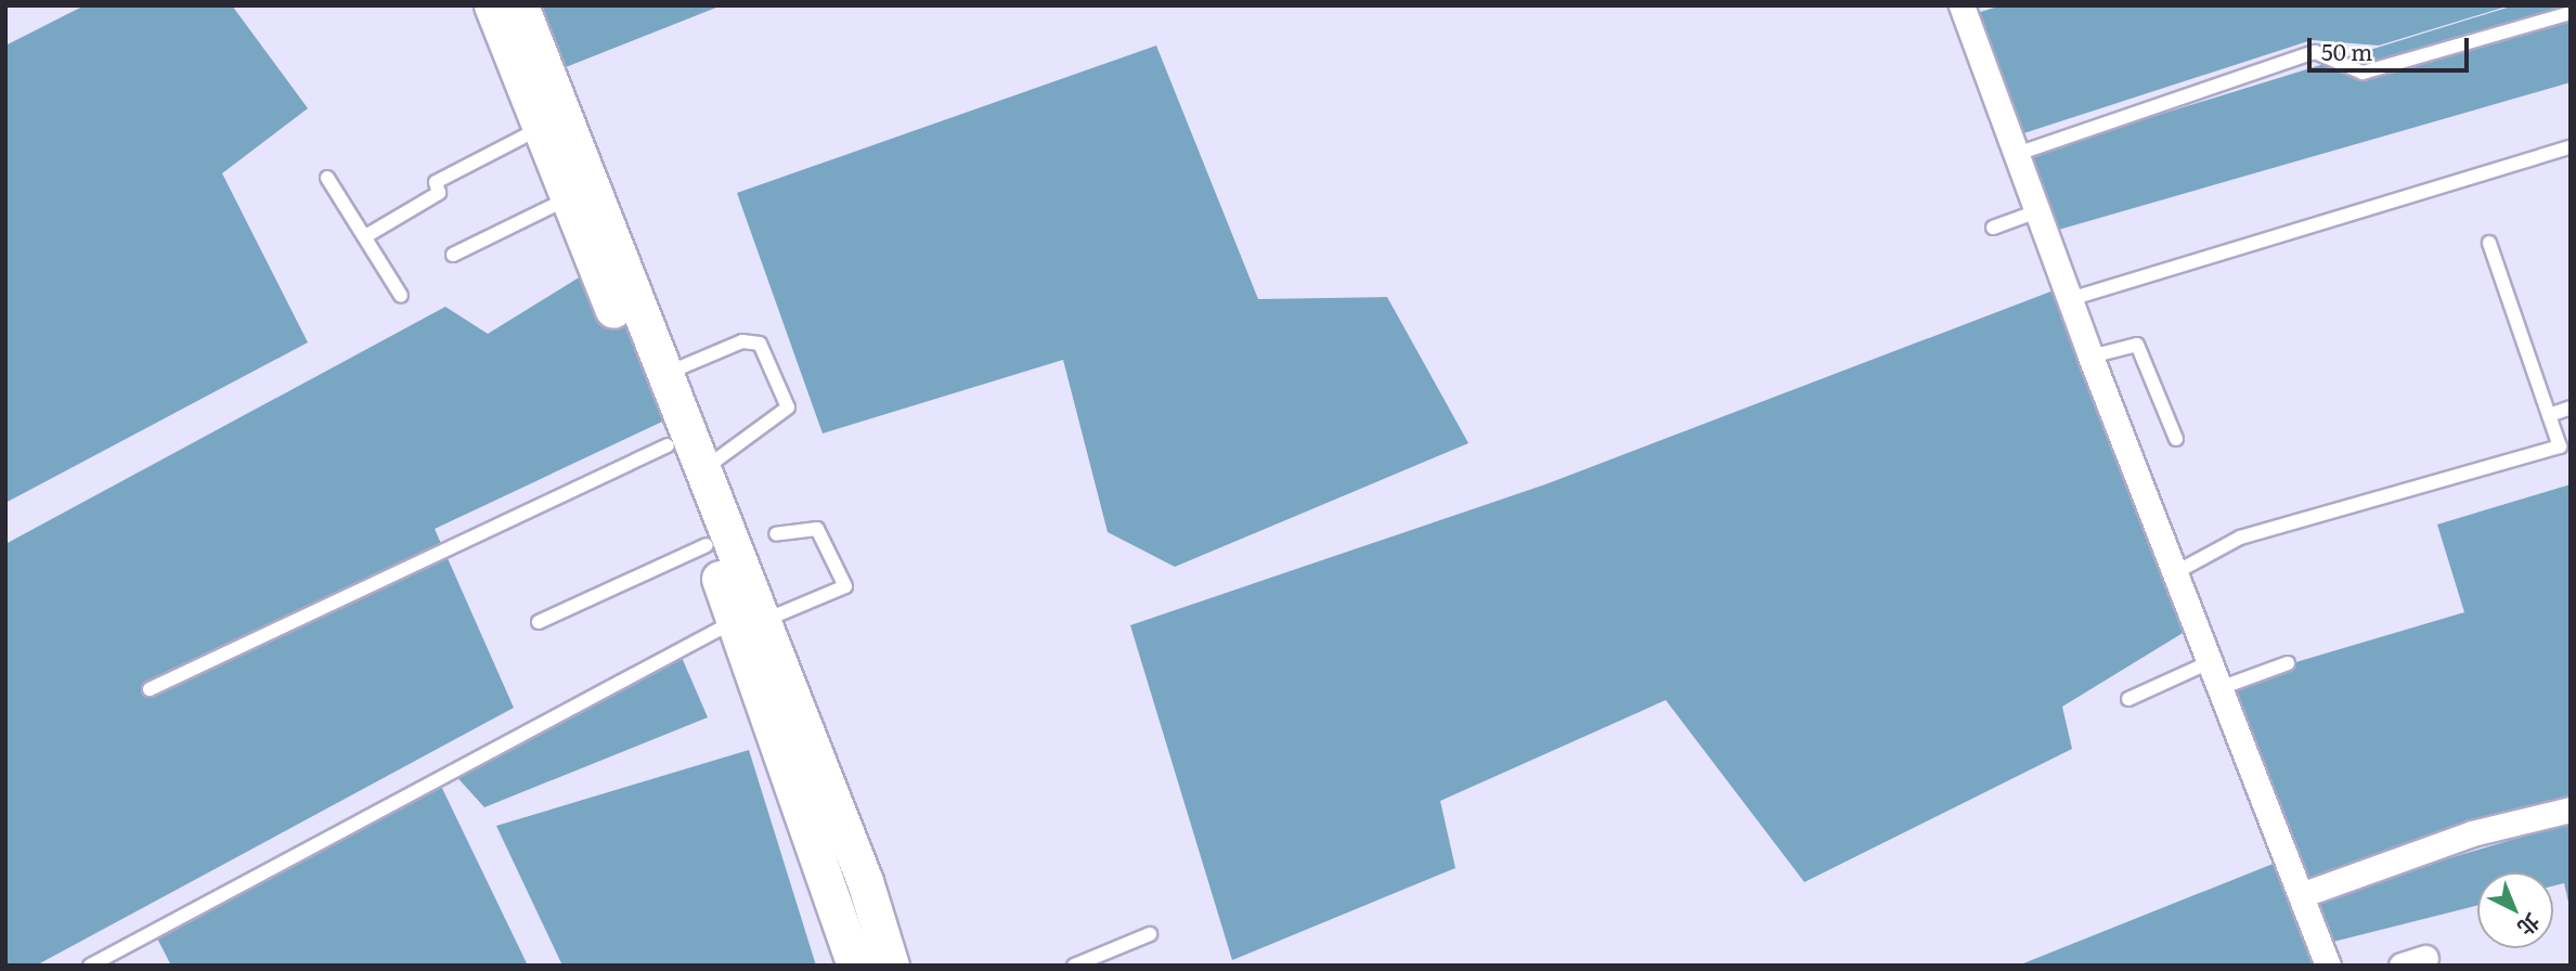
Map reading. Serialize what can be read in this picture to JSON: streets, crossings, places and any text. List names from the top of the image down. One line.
{"scale_bar":"50 m","north":"bottom right"}
